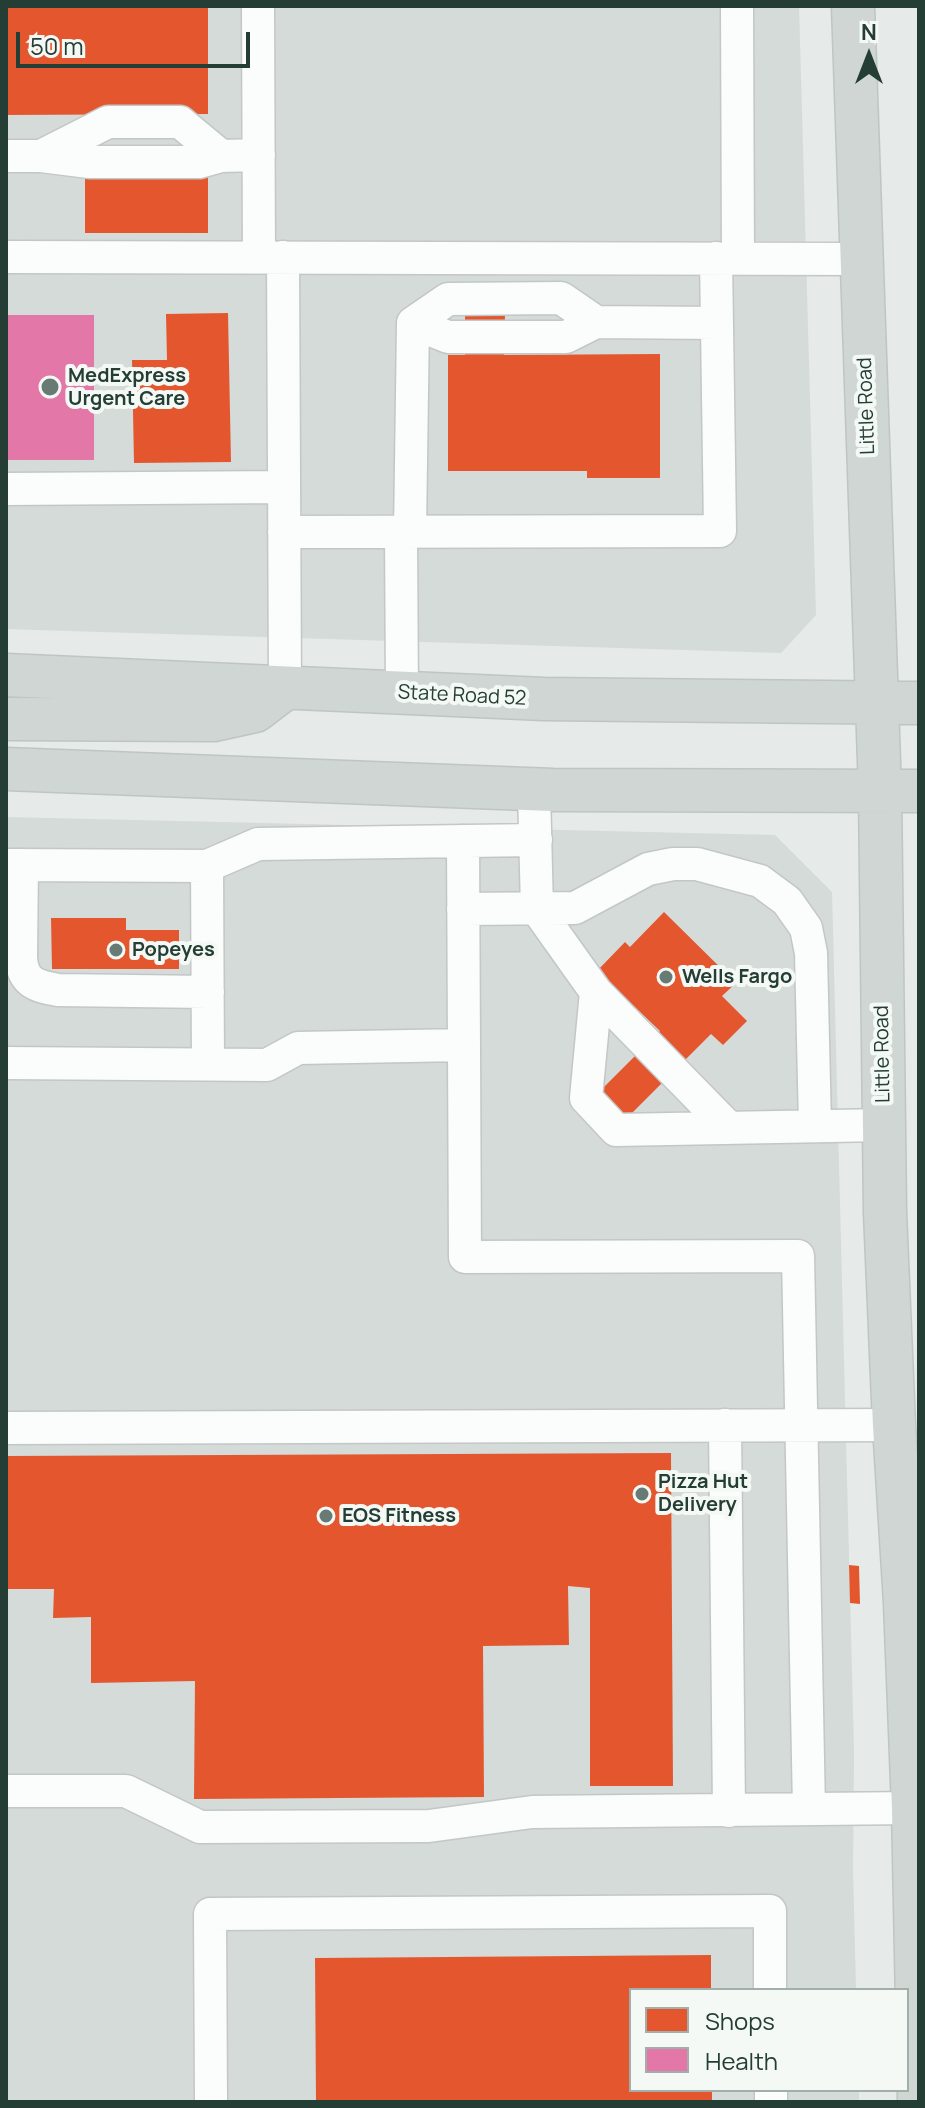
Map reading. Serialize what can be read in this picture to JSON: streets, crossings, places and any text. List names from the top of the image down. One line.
{"streets":{"main road":["Little Road","State Road 52"]},"crossings":[["Little Road","State Road 52"]],"places":["MedExpress Urgent Care","Popeyes","Wells Fargo","Pizza Hut Delivery","EOS Fitness"],"legend":["Shops","Health"],"scale_bar":"50 m","north":"top"}
